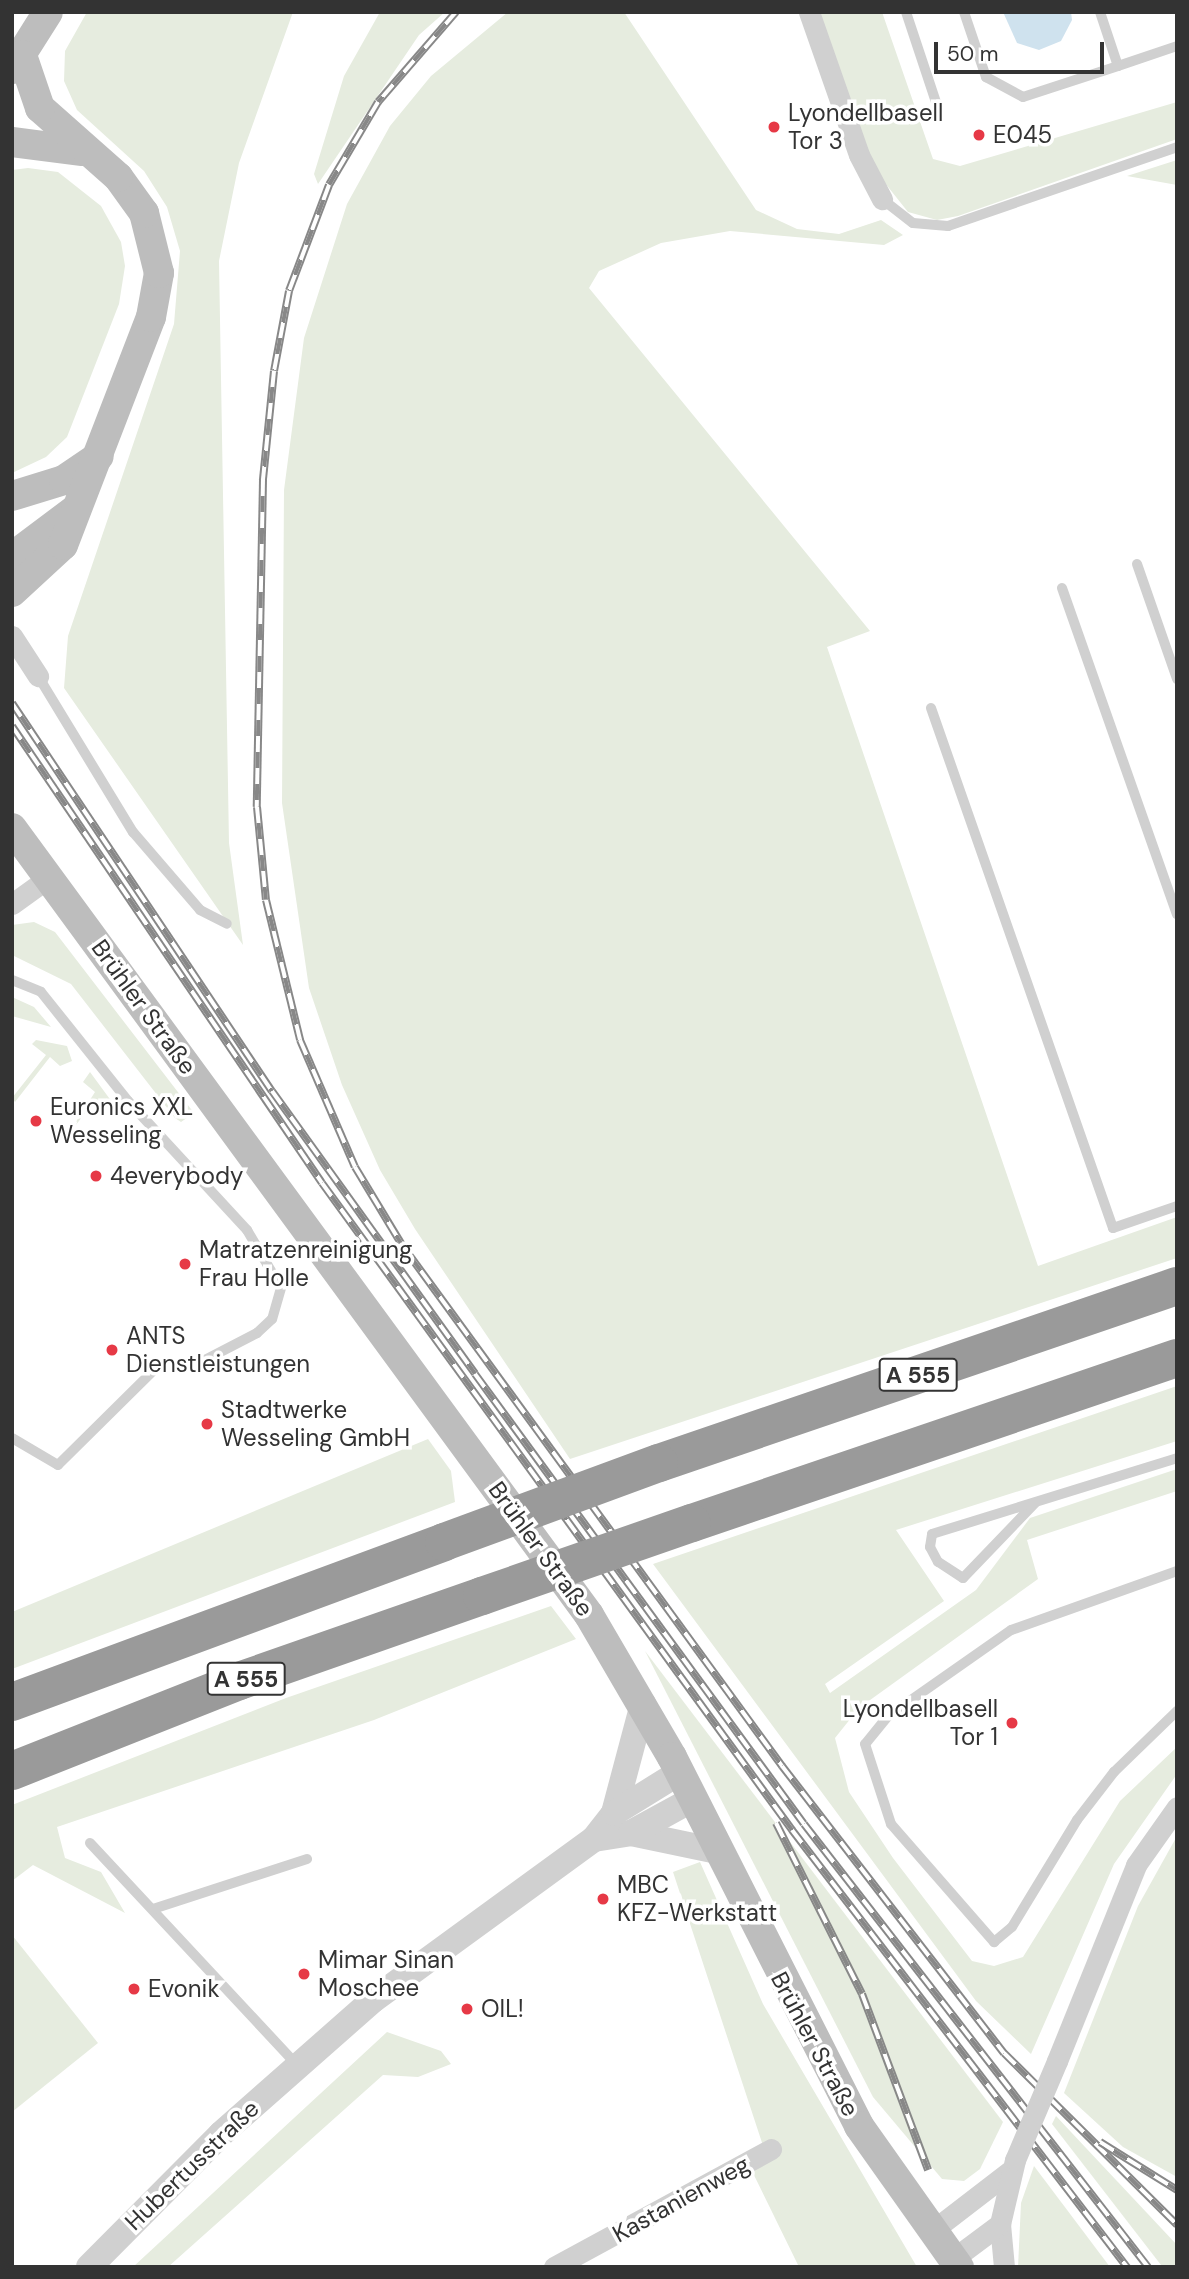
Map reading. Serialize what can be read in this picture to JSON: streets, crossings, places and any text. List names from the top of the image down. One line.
{"streets":{"highway":["A 555"],"main road":["Brühler Straße"],"street":["Hubertusstraße","Kastanienweg"]},"crossings":[["Brühler Straße","Hubertusstraße"]],"places":["Lyondellbasell Tor 3","E045","Euronics XXL Wesseling","4everybody","Matratzenreinigung Frau Holle","ANTS Dienstleistungen","Stadtwerke Wesseling GmbH","Lyondellbasell Tor 1","MBC KFZ-Werkstatt","Mimar Sinan Moschee","Evonik","OIL!"],"scale_bar":"50 m"}
